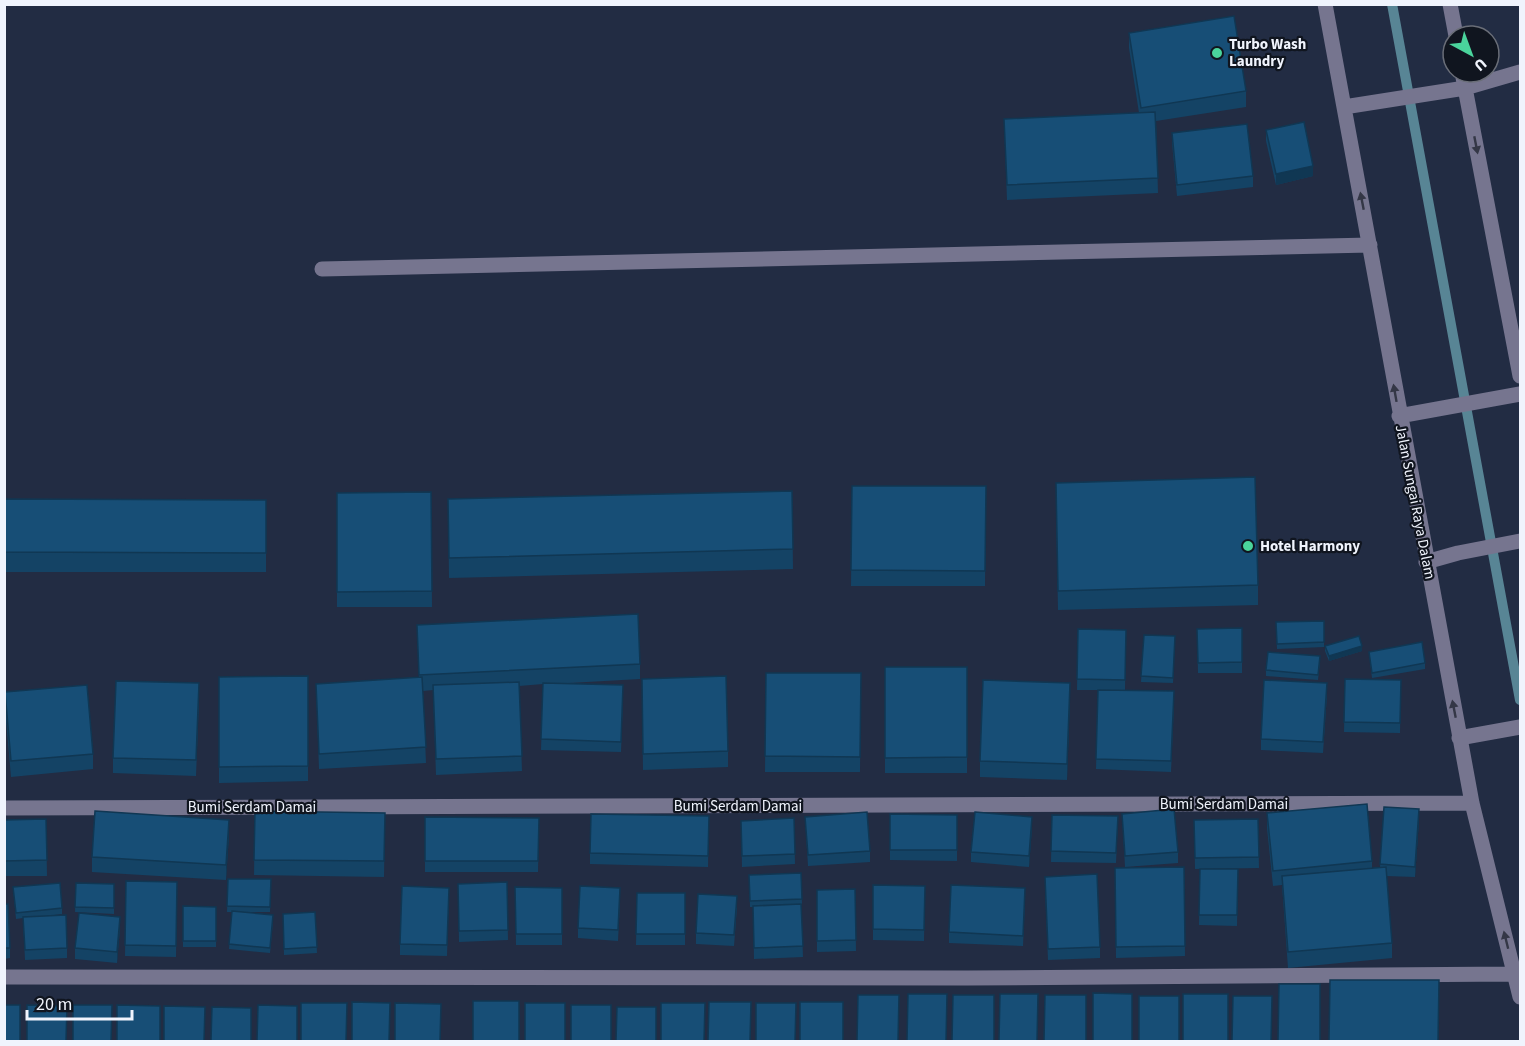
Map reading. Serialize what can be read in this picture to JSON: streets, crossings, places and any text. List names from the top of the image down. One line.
{"streets":{"street":["Jalan Sungai Raya Dalam","Bumi Serdam Damai"]},"crossings":[["Jalan Sungai Raya Dalam","Bumi Serdam Damai"]],"places":["Turbo Wash Laundry","Hotel Harmony"],"scale_bar":"20 m","north":"bottom right"}
